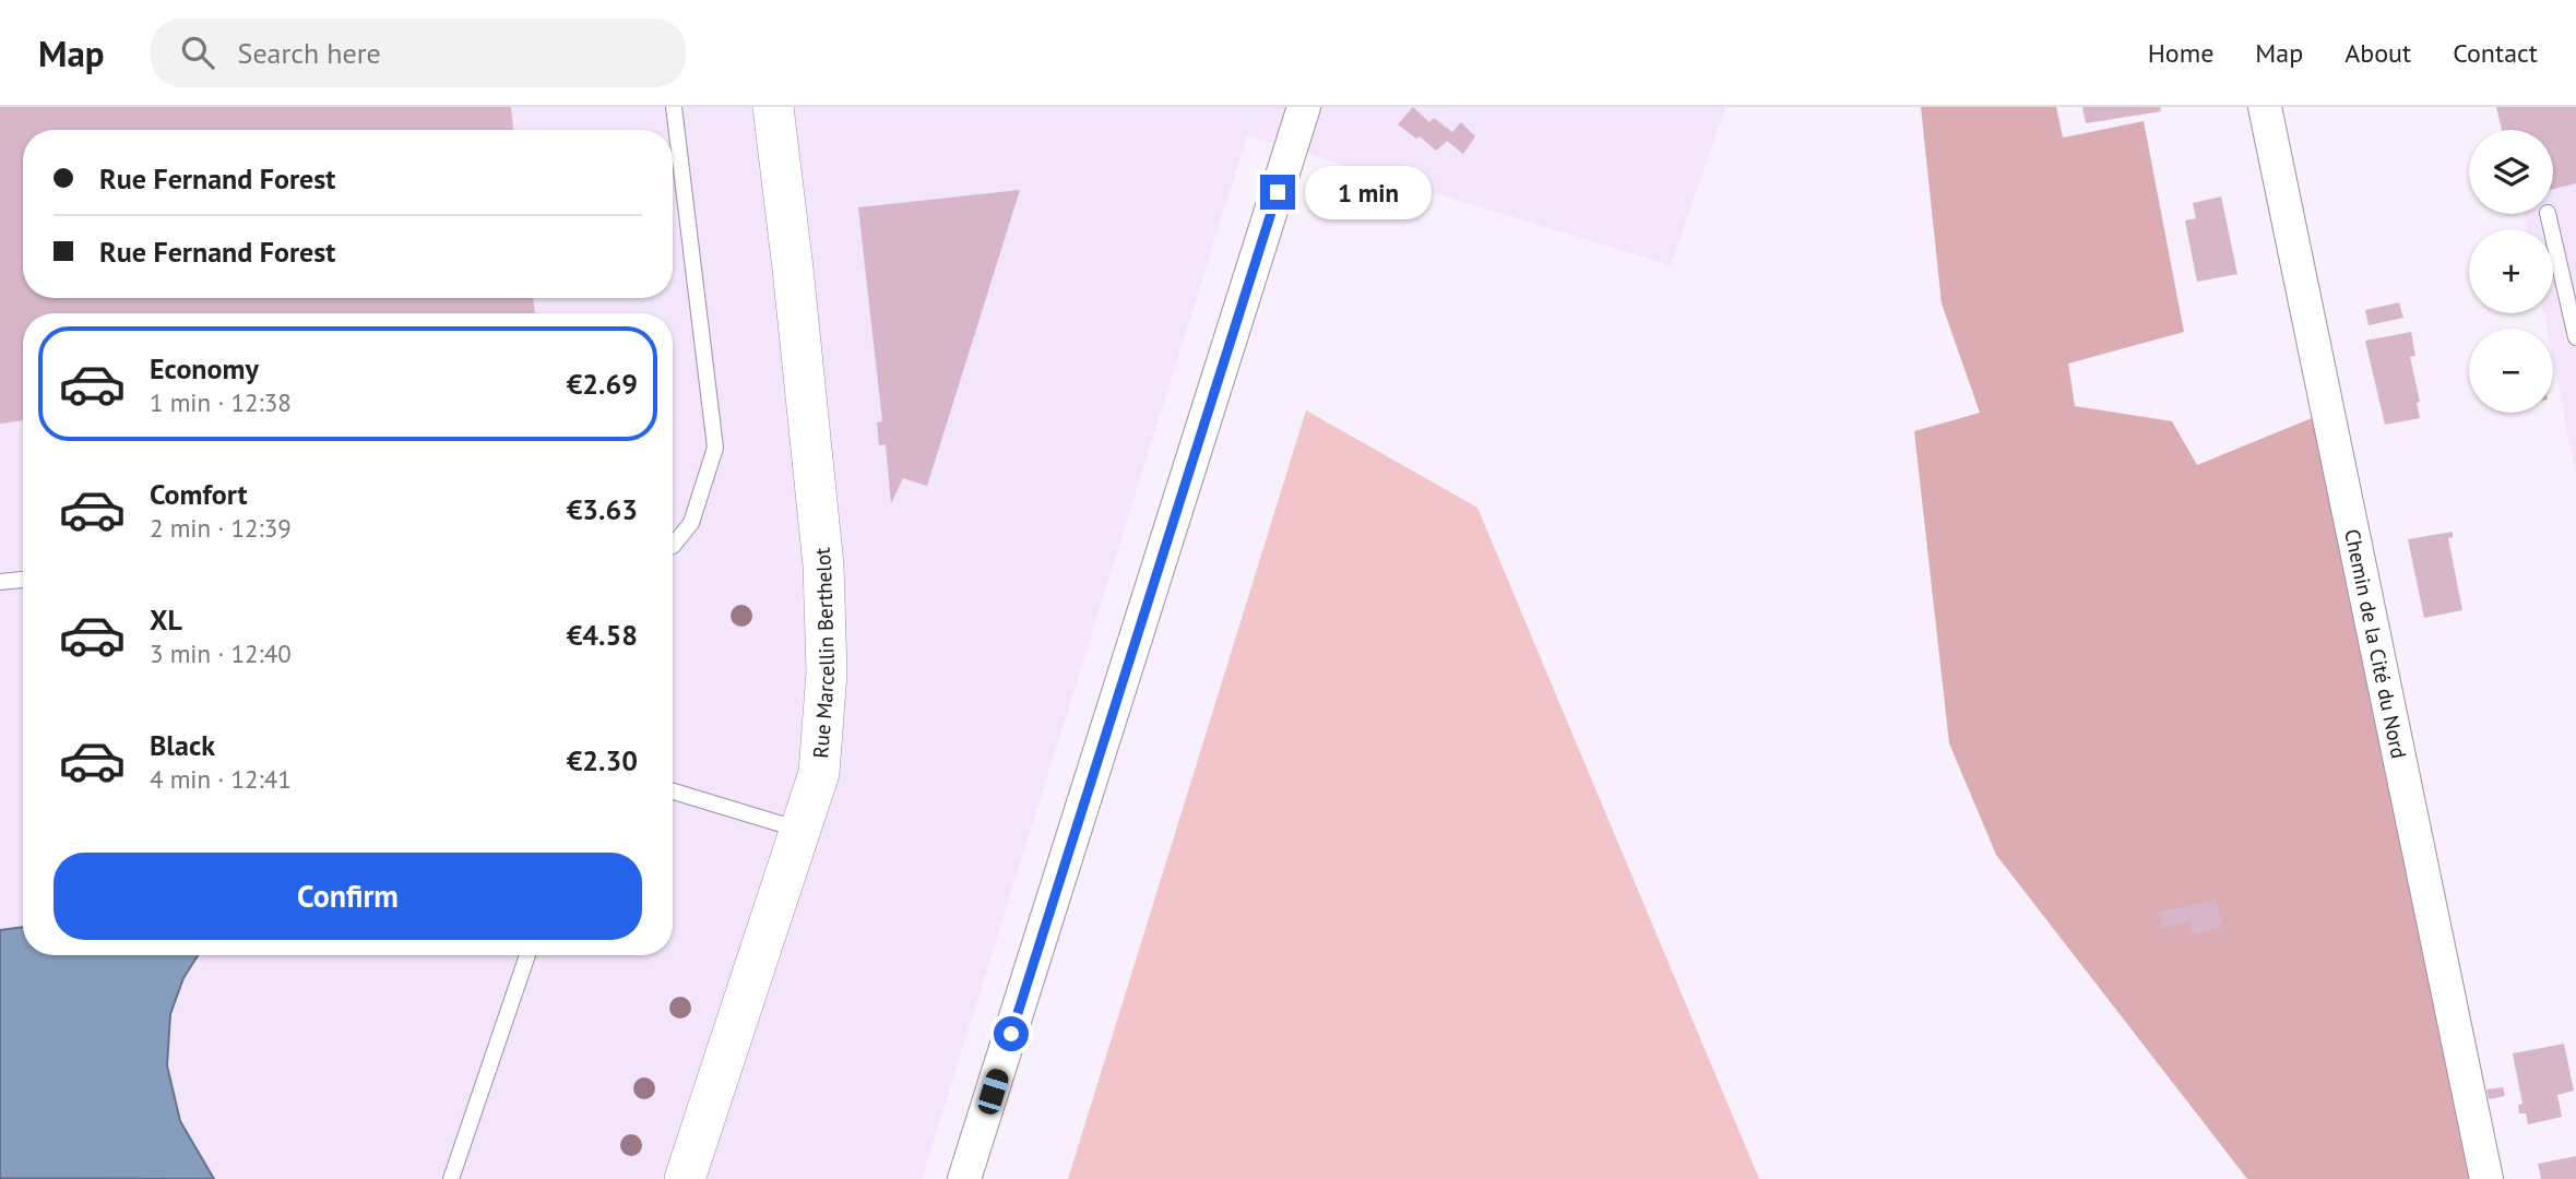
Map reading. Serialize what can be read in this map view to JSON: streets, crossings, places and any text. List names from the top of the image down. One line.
{"streets":{"street":["Chemin de la Cité du Nord","Rue Marcellin Berthelot"]},"page":{"header":"Map","search":"Search here","nav":["Home","Map","About","Contact"],"map_buttons":["+","−"],"banner":["Rue Fernand Forest","Rue Fernand Forest"],"bubble":"1 min","list":[{"name":"Economy","note":"1 min · 12:38","value":"€2.69"},{"name":"Comfort","note":"2 min · 12:39","value":"€3.63"},{"name":"XL","note":"3 min · 12:40","value":"€4.58"},{"name":"Black","note":"4 min · 12:41","value":"€2.30"}],"buttons":"Confirm"}}
